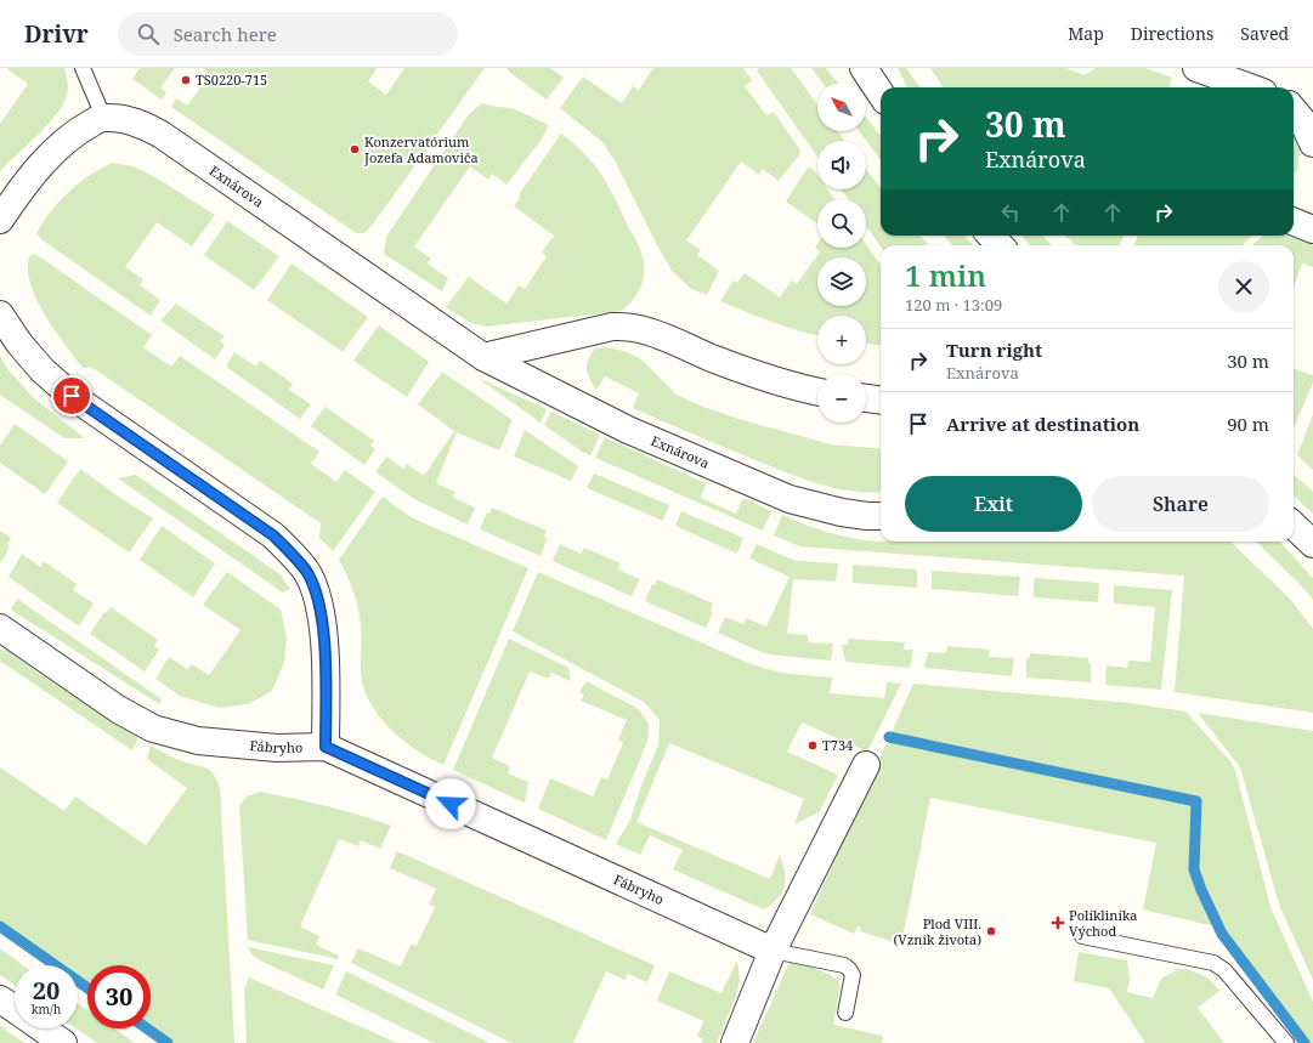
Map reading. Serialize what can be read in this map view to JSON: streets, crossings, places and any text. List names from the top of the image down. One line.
{"streets":{"street":["Exnárova","Fábryho"]},"places":{"other":["TS0220-715","Konzervatórium Jozefa Adamoviča","T734","Plod VIII. (Vznik života)"],"health":["Poliklinika Východ"]},"north":"top left","page":{"header":"Drivr","search":"Search here","nav":["Map","Directions","Saved"],"map_buttons":["+","−"],"turn":["30 m","Exnárova"],"heading":["1 min","120 m · 13:09"],"list":[{"name":"Turn right","note":"Exnárova","value":"30 m"},{"name":"Arrive at destination","value":"90 m"}],"buttons":["Exit","Share"],"speed":"20 km/h","limit":"30"}}
